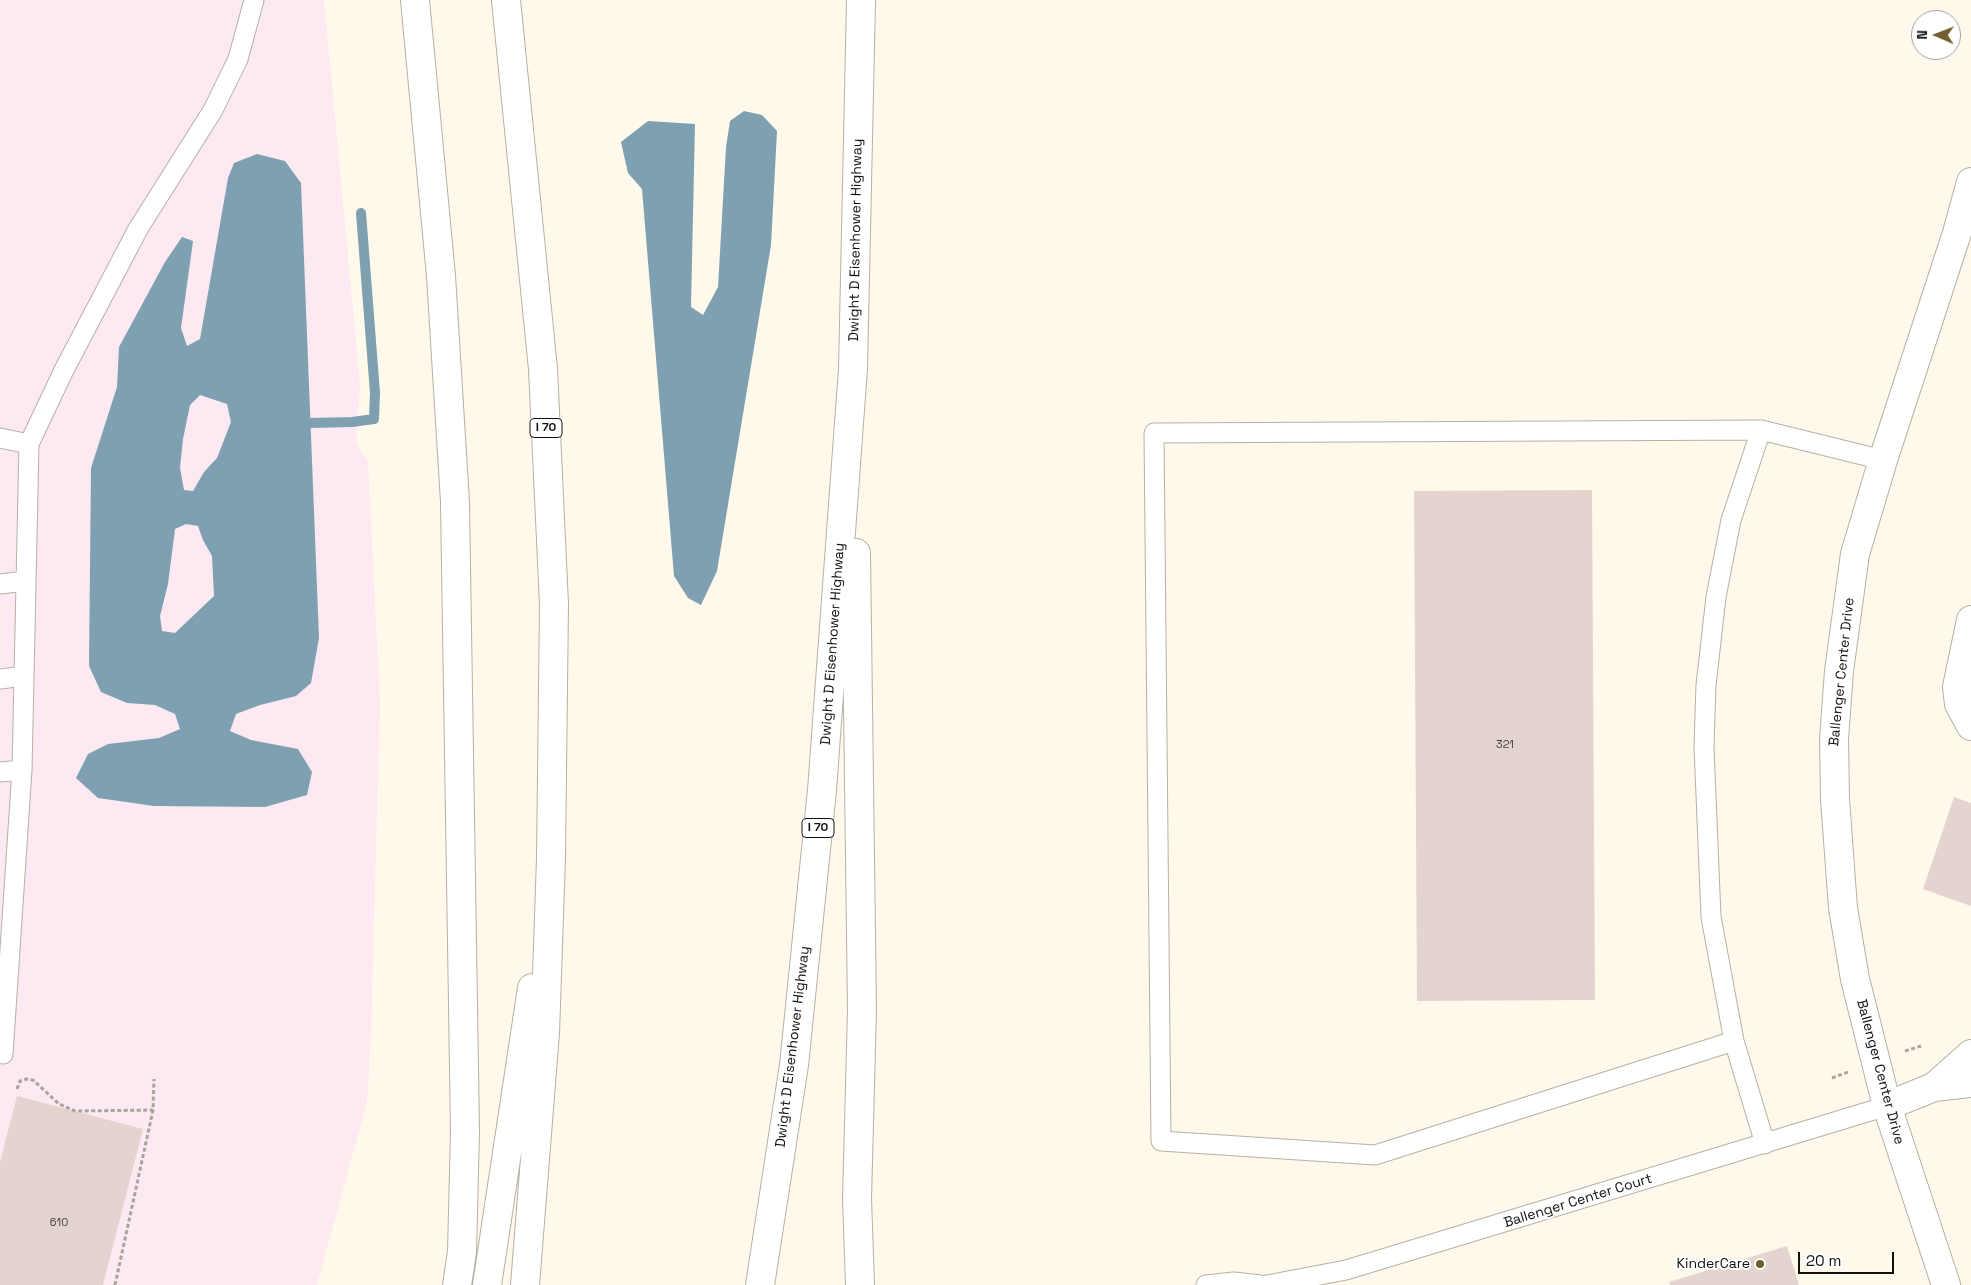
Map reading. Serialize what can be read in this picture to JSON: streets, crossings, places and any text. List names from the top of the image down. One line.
{"streets":{"main road":["Dwight D Eisenhower Highway","I 70","Ballenger Center Drive"],"lane":["Ballenger Center Court"]},"crossings":[["Ballenger Center Drive","Ballenger Center Court"]],"places":["KinderCare"],"house_numbers":["321","610"],"scale_bar":"20 m","north":"left"}
